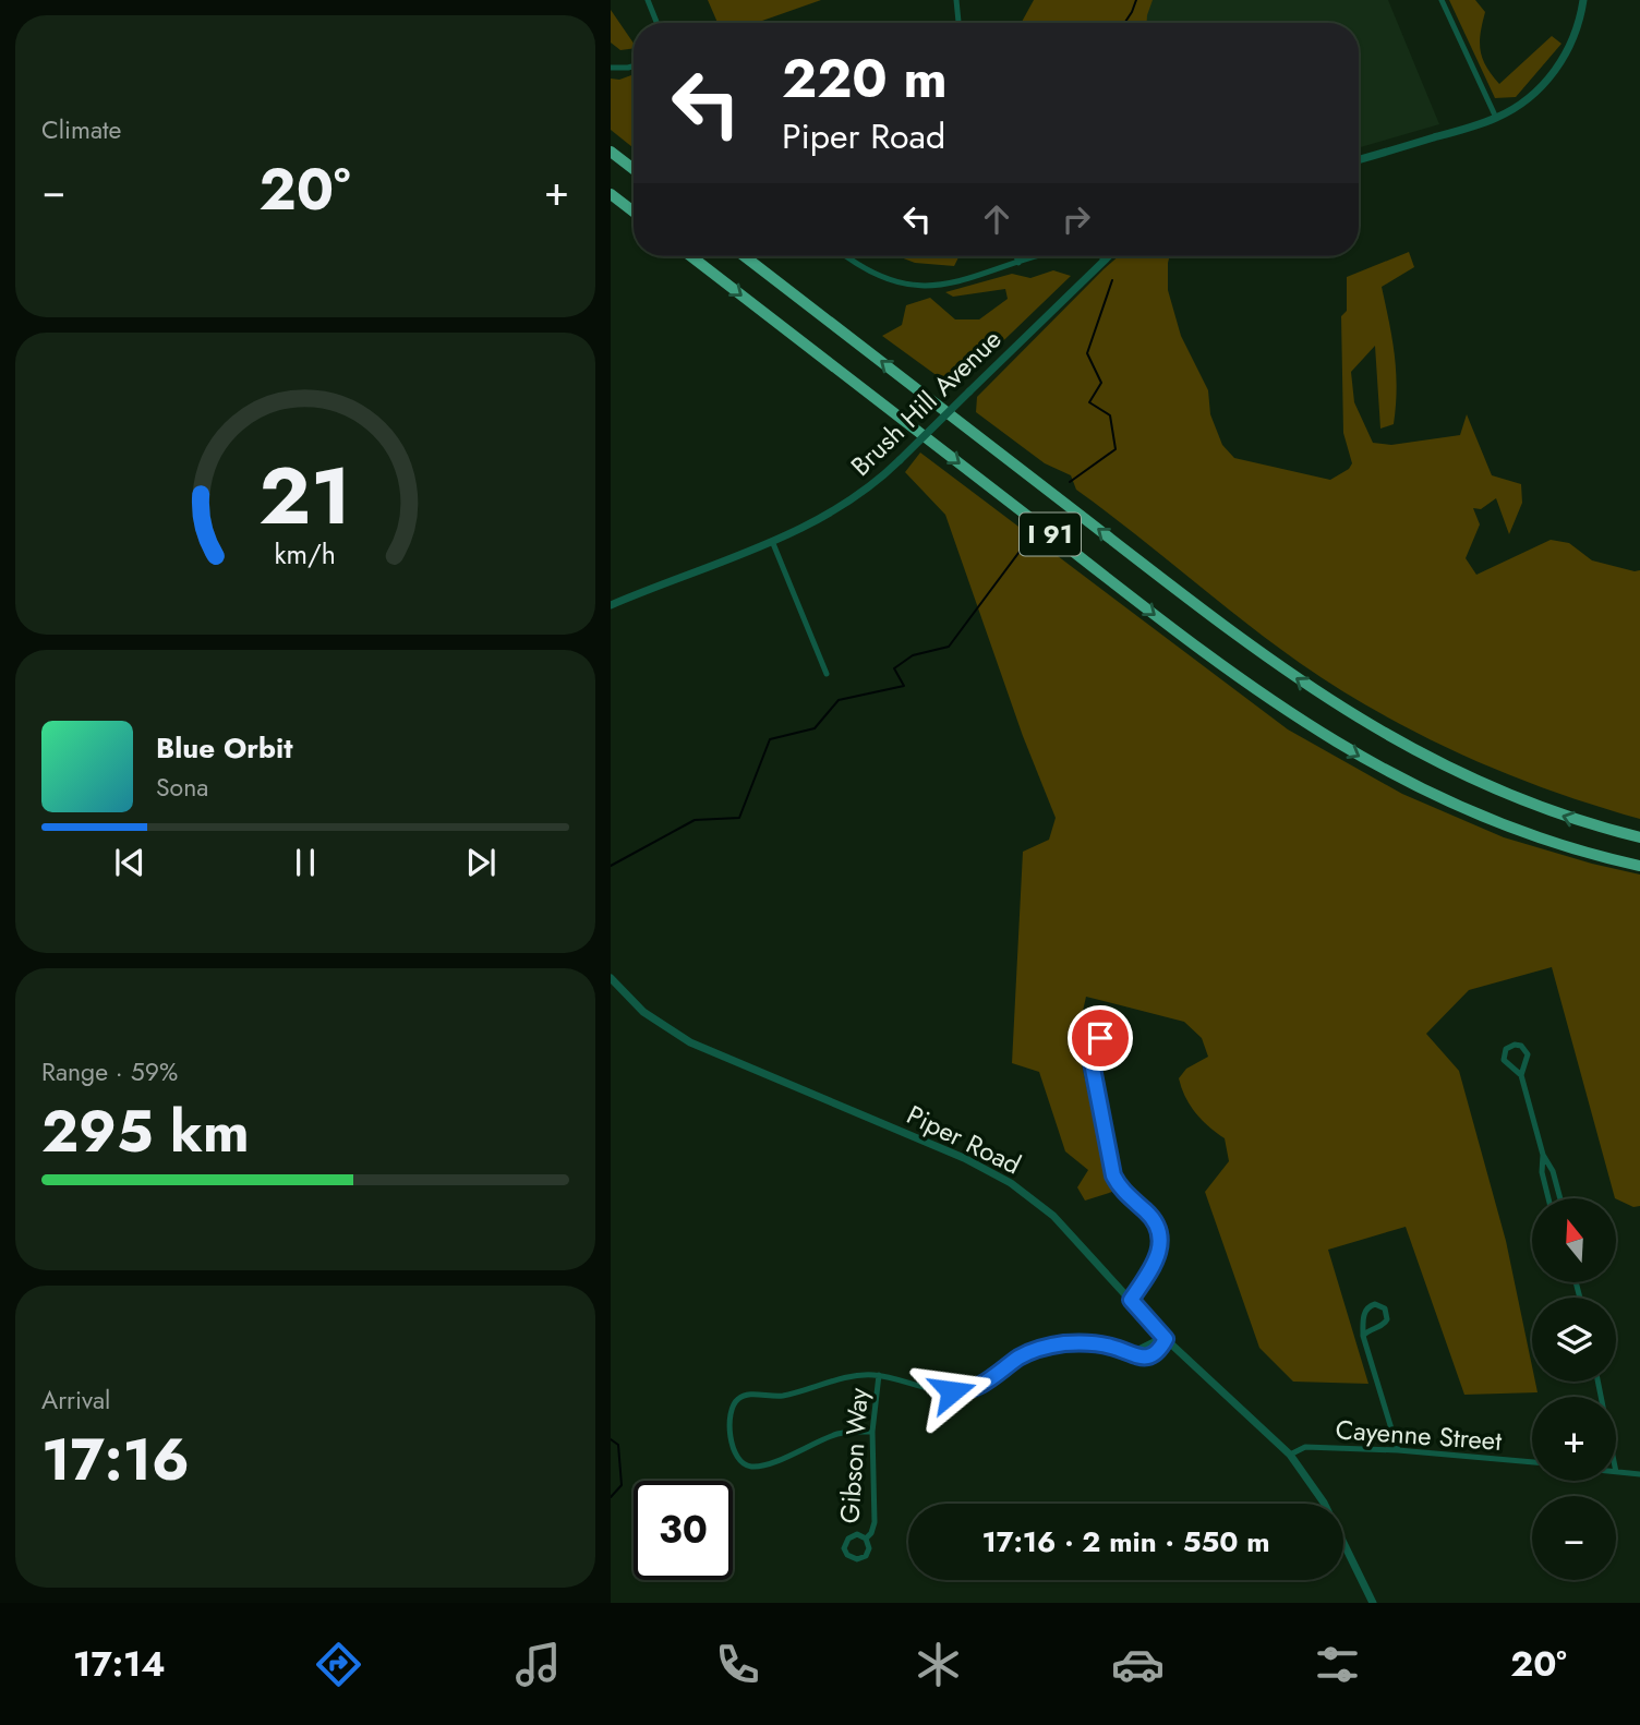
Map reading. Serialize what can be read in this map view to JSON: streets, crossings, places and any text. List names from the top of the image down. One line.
{"streets":{"highway":["I 91"],"street":["Brush Hill Avenue","Piper Road","Cayenne Street","Gibson Way"]},"crossings":[["Piper Road","Cayenne Street"]],"north":"top","page":{"tile":["Climate",["Range · 59%","295 km"],["Arrival","17:16"]],"turn":["220 m","Piper Road"],"heat":["−","20°","+"],"song":["Blue Orbit","Sona"],"map_buttons":["+","−"],"limit":"30","trip":"17:16 · 2 min · 550 m","tabs":["17:14","20°"],"gauge":["21","km/h"]}}
